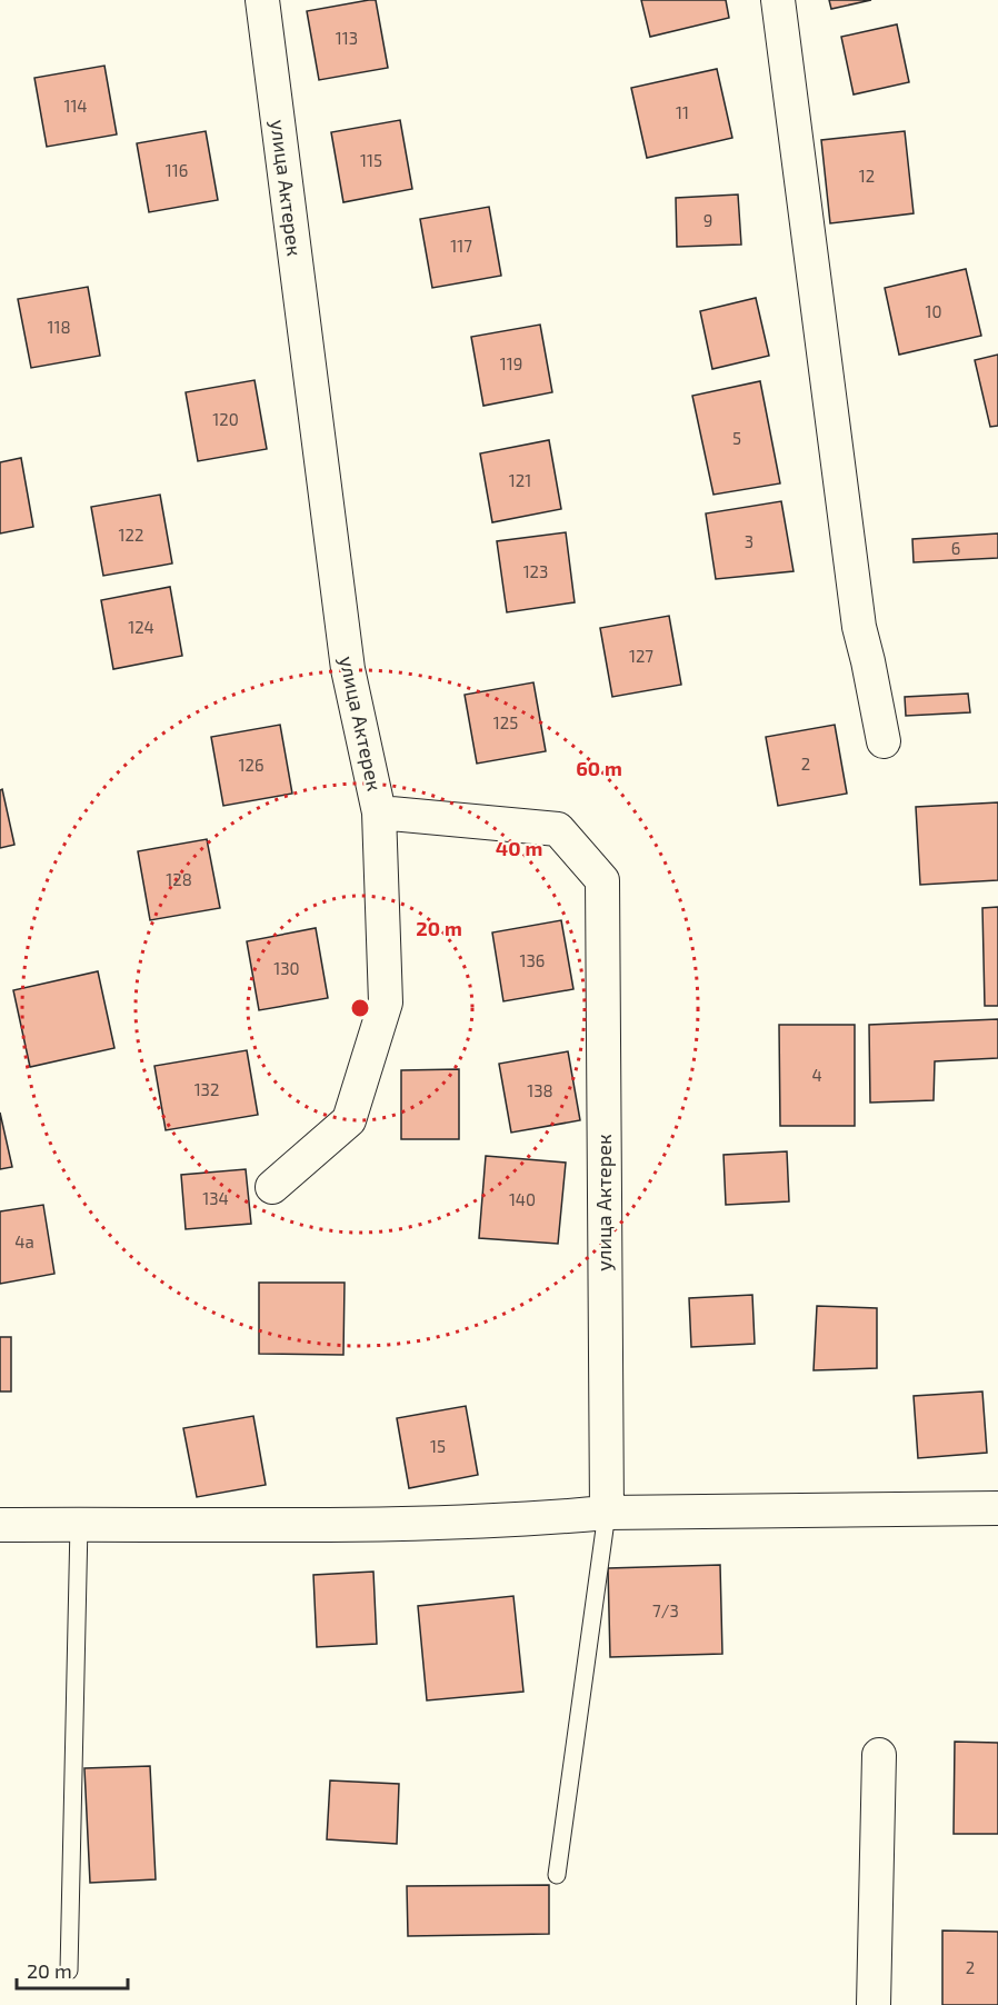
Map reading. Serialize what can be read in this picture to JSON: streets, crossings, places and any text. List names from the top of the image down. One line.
{"streets":{"street":["улица Актерек"]},"house_numbers":["113","114","11","115","116","12","9","117","10","118","119","120","5","121","122","3","6","123","124","127","125","2","126","128","136","130","4","132","138","134","140","4а","15","7/3","2"],"scale_bar":"20 m","rings":["60 m","40 m","20 m"]}
